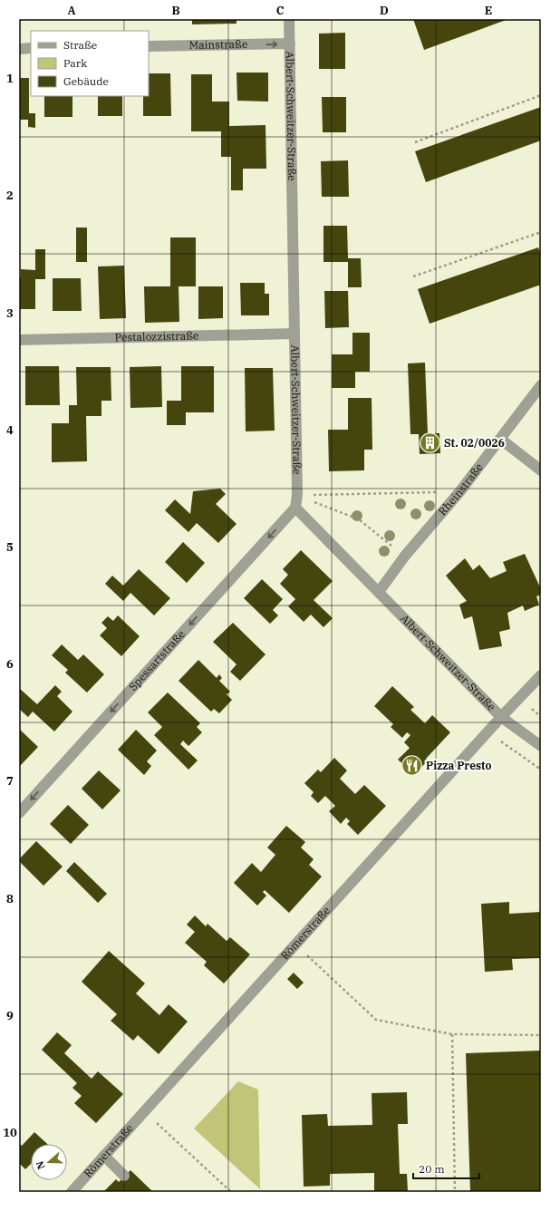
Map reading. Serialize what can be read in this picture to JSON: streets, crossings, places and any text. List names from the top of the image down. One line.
{"streets":{"street":["Mainstraße","Albert-Schweitzer-Straße","Pestalozzistraße","Rheinstraße","Spessartstraße","Römerstraße"]},"crossings":[["Mainstraße","Albert-Schweitzer-Straße"],["Albert-Schweitzer-Straße","Pestalozzistraße"],["Albert-Schweitzer-Straße","Rheinstraße"],["Albert-Schweitzer-Straße","Spessartstraße"],["Albert-Schweitzer-Straße","Römerstraße"]],"one_way":["Mainstraße","Spessartstraße"],"places":{"building":["St. 02/0026"],"restaurant":["Pizza Presto"]},"legend":["Straße","Park","Gebäude"],"scale_bar":"20 m","north":"left","grid":{"columns":["A","B","C","D","E"],"rows":["1","2","3","4","5","6","7","8","9","10"]}}
